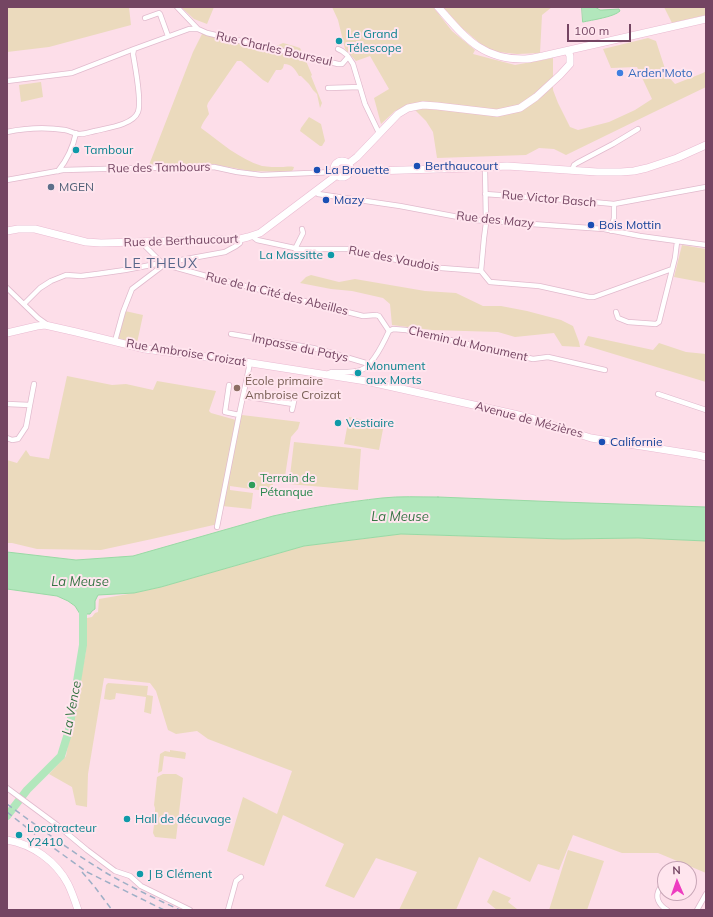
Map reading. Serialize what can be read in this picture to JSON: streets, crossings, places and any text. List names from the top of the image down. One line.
{"streets":{"main road":["Rue de Berthaucourt","Rue Ambroise Croizat","Avenue de Mézières"],"street":["Rue Charles Bourseul","Rue des Tambours","Rue Victor Basch","Rue des Mazy","Rue des Vaudois","Rue de la Cité des Abeilles","Chemin du Monument","Impasse du Patys"]},"crossings":[["Rue des Tambours","Rue de Berthaucourt"],["Rue Victor Basch","Rue des Mazy"],["Rue des Mazy","Rue de Berthaucourt"],["Rue de Berthaucourt","Rue des Vaudois"],["Rue de Berthaucourt","Rue de la Cité des Abeilles"],["Rue de la Cité des Abeilles","Chemin du Monument"],["Rue Ambroise Croizat","Avenue de Mézières"]],"districts":["LE THEUX"],"water":["La Meuse","La Vence"],"places":["Le Grand Télescope","Arden'Moto","Tambour","Berthaucourt","La Brouette","MGEN","Mazy","Bois Mottin","La Massitte","Monument aux Morts","École primaire Ambroise Croizat","Vestiaire","Californie","Terrain de Pétanque","Hall de décuvage","Locotracteur Y2410","J B Clément"],"scale_bar":"100 m","north":"top"}
